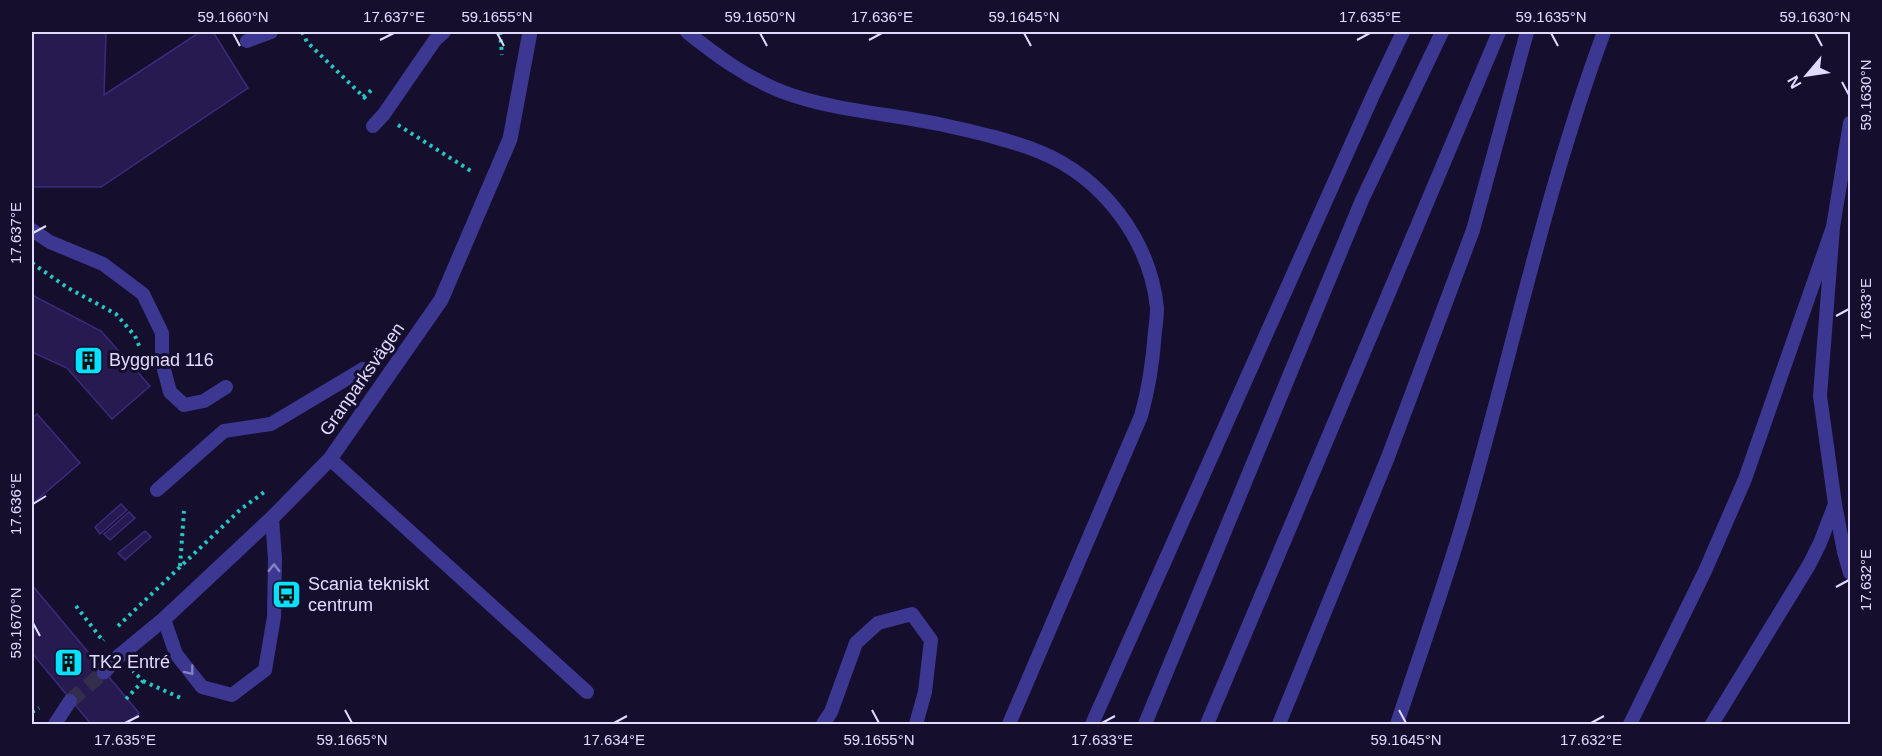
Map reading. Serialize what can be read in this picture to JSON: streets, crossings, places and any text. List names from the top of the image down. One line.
{"streets":{"street":["Granparksvägen"]},"places":{"building":["Byggnad 116","TK2 Entré"],"bus stop":["Scania tekniskt centrum"]},"north":"bottom left","coordinates":["59.1660°N","17.637°E","59.1655°N","59.1650°N","17.636°E","59.1645°N","17.635°E","59.1635°N","59.1630°N","17.633°E","17.632°E","59.1670°N","59.1665°N","17.634°E"]}
